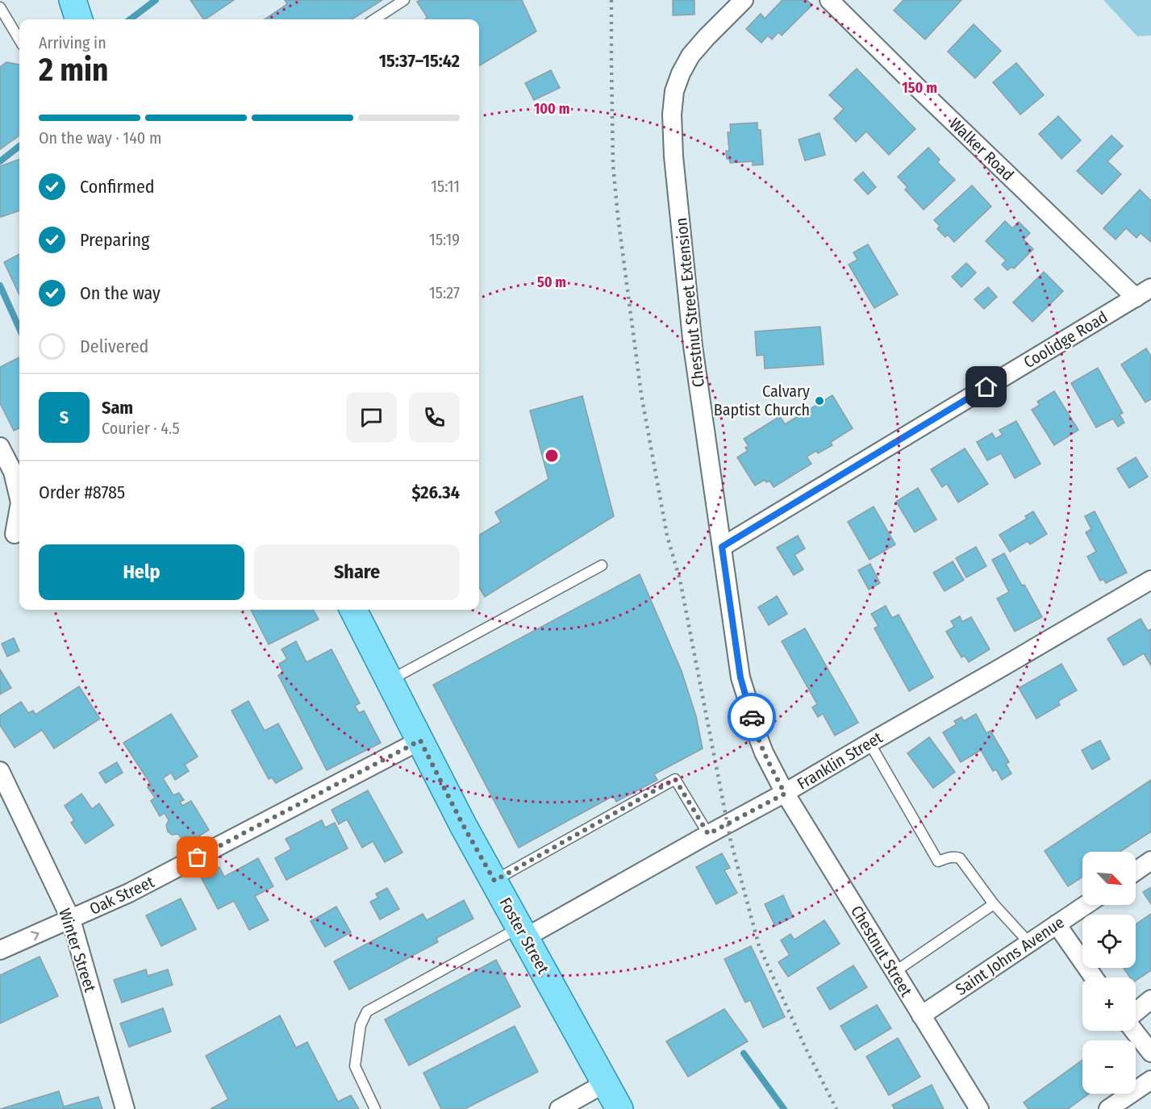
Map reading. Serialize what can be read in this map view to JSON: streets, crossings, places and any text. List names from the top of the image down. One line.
{"streets":{"main road":["Foster Street"],"street":["Walker Road","Chestnut Street Extension","Coolidge Road","Franklin Street","Oak Street","Winter Street","Chestnut Street","Saint Johns Avenue"]},"crossings":[["Walker Road","Coolidge Road"],["Chestnut Street Extension","Coolidge Road"],["Chestnut Street Extension","Franklin Street"],["Chestnut Street Extension","Chestnut Street"],["Franklin Street","Foster Street"],["Franklin Street","Chestnut Street"],["Oak Street","Foster Street"],["Oak Street","Winter Street"],["Chestnut Street","Saint Johns Avenue"]],"places":["Calvary Baptist Church"],"north":"bottom right","page":{"heading":["2 min","Arriving in","15:37–15:42"],"panel":["Sam","Courier · 4.5","Order #8785","$26.34"],"bar":"On the way · 140 m","list":[["Confirmed","15:11"],["Preparing","15:19"],["On the way","15:27"],"Delivered"],"round":"S","buttons":["Help","Share"],"map_buttons":["+","−"]},"rings":["150 m","100 m","50 m"]}
